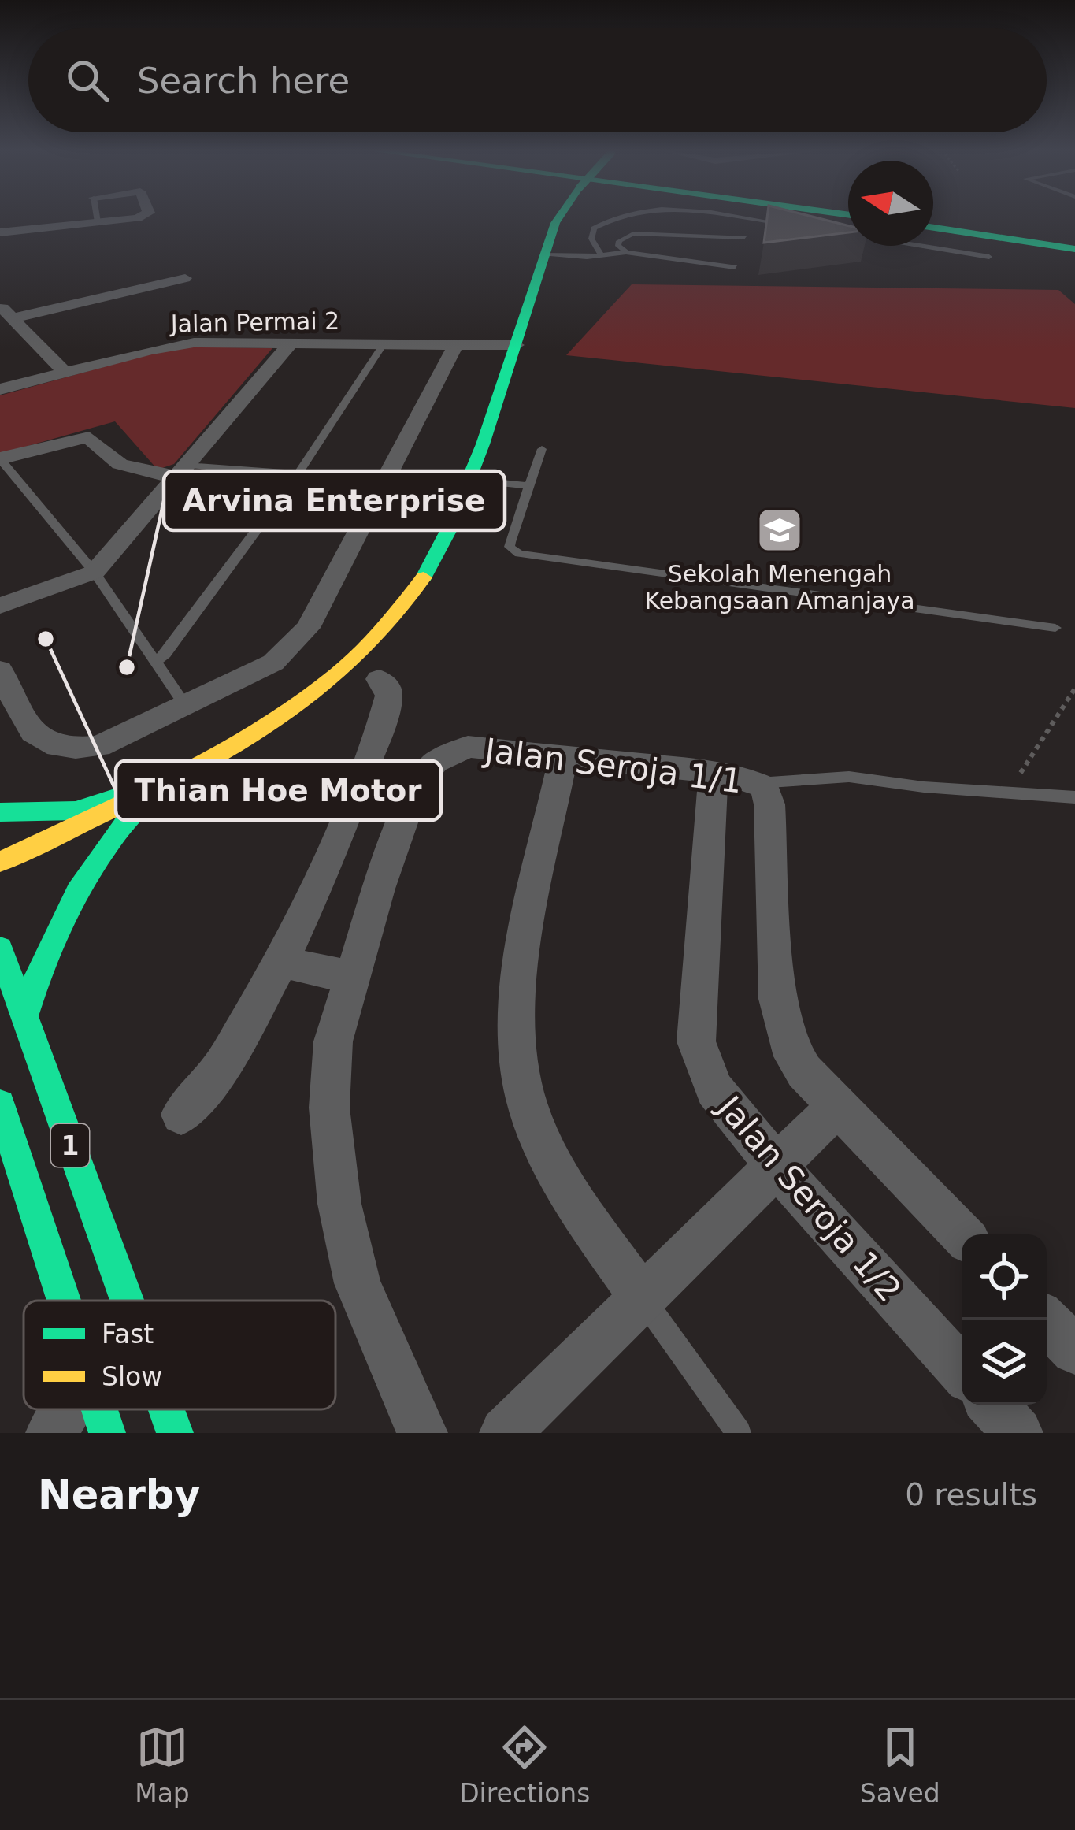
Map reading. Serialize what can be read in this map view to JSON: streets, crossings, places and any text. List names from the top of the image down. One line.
{"streets":{"main road":["1"],"street":["Jalan Permai 2","Jalan Seroja 1/1","Jalan Seroja 1/2"]},"crossings":[["Jalan Seroja 1/1","Jalan Seroja 1/2"]],"places":{"school or university":["Sekolah Menengah Kebangsaan Amanjaya"],"other":["Thian Hoe Motor","Arvina Enterprise"]},"legend":["Fast","Slow"],"north":"left","page":{"search":"Search here","heading":["Nearby","0 results"],"nav":["Map","Directions","Saved"]}}
